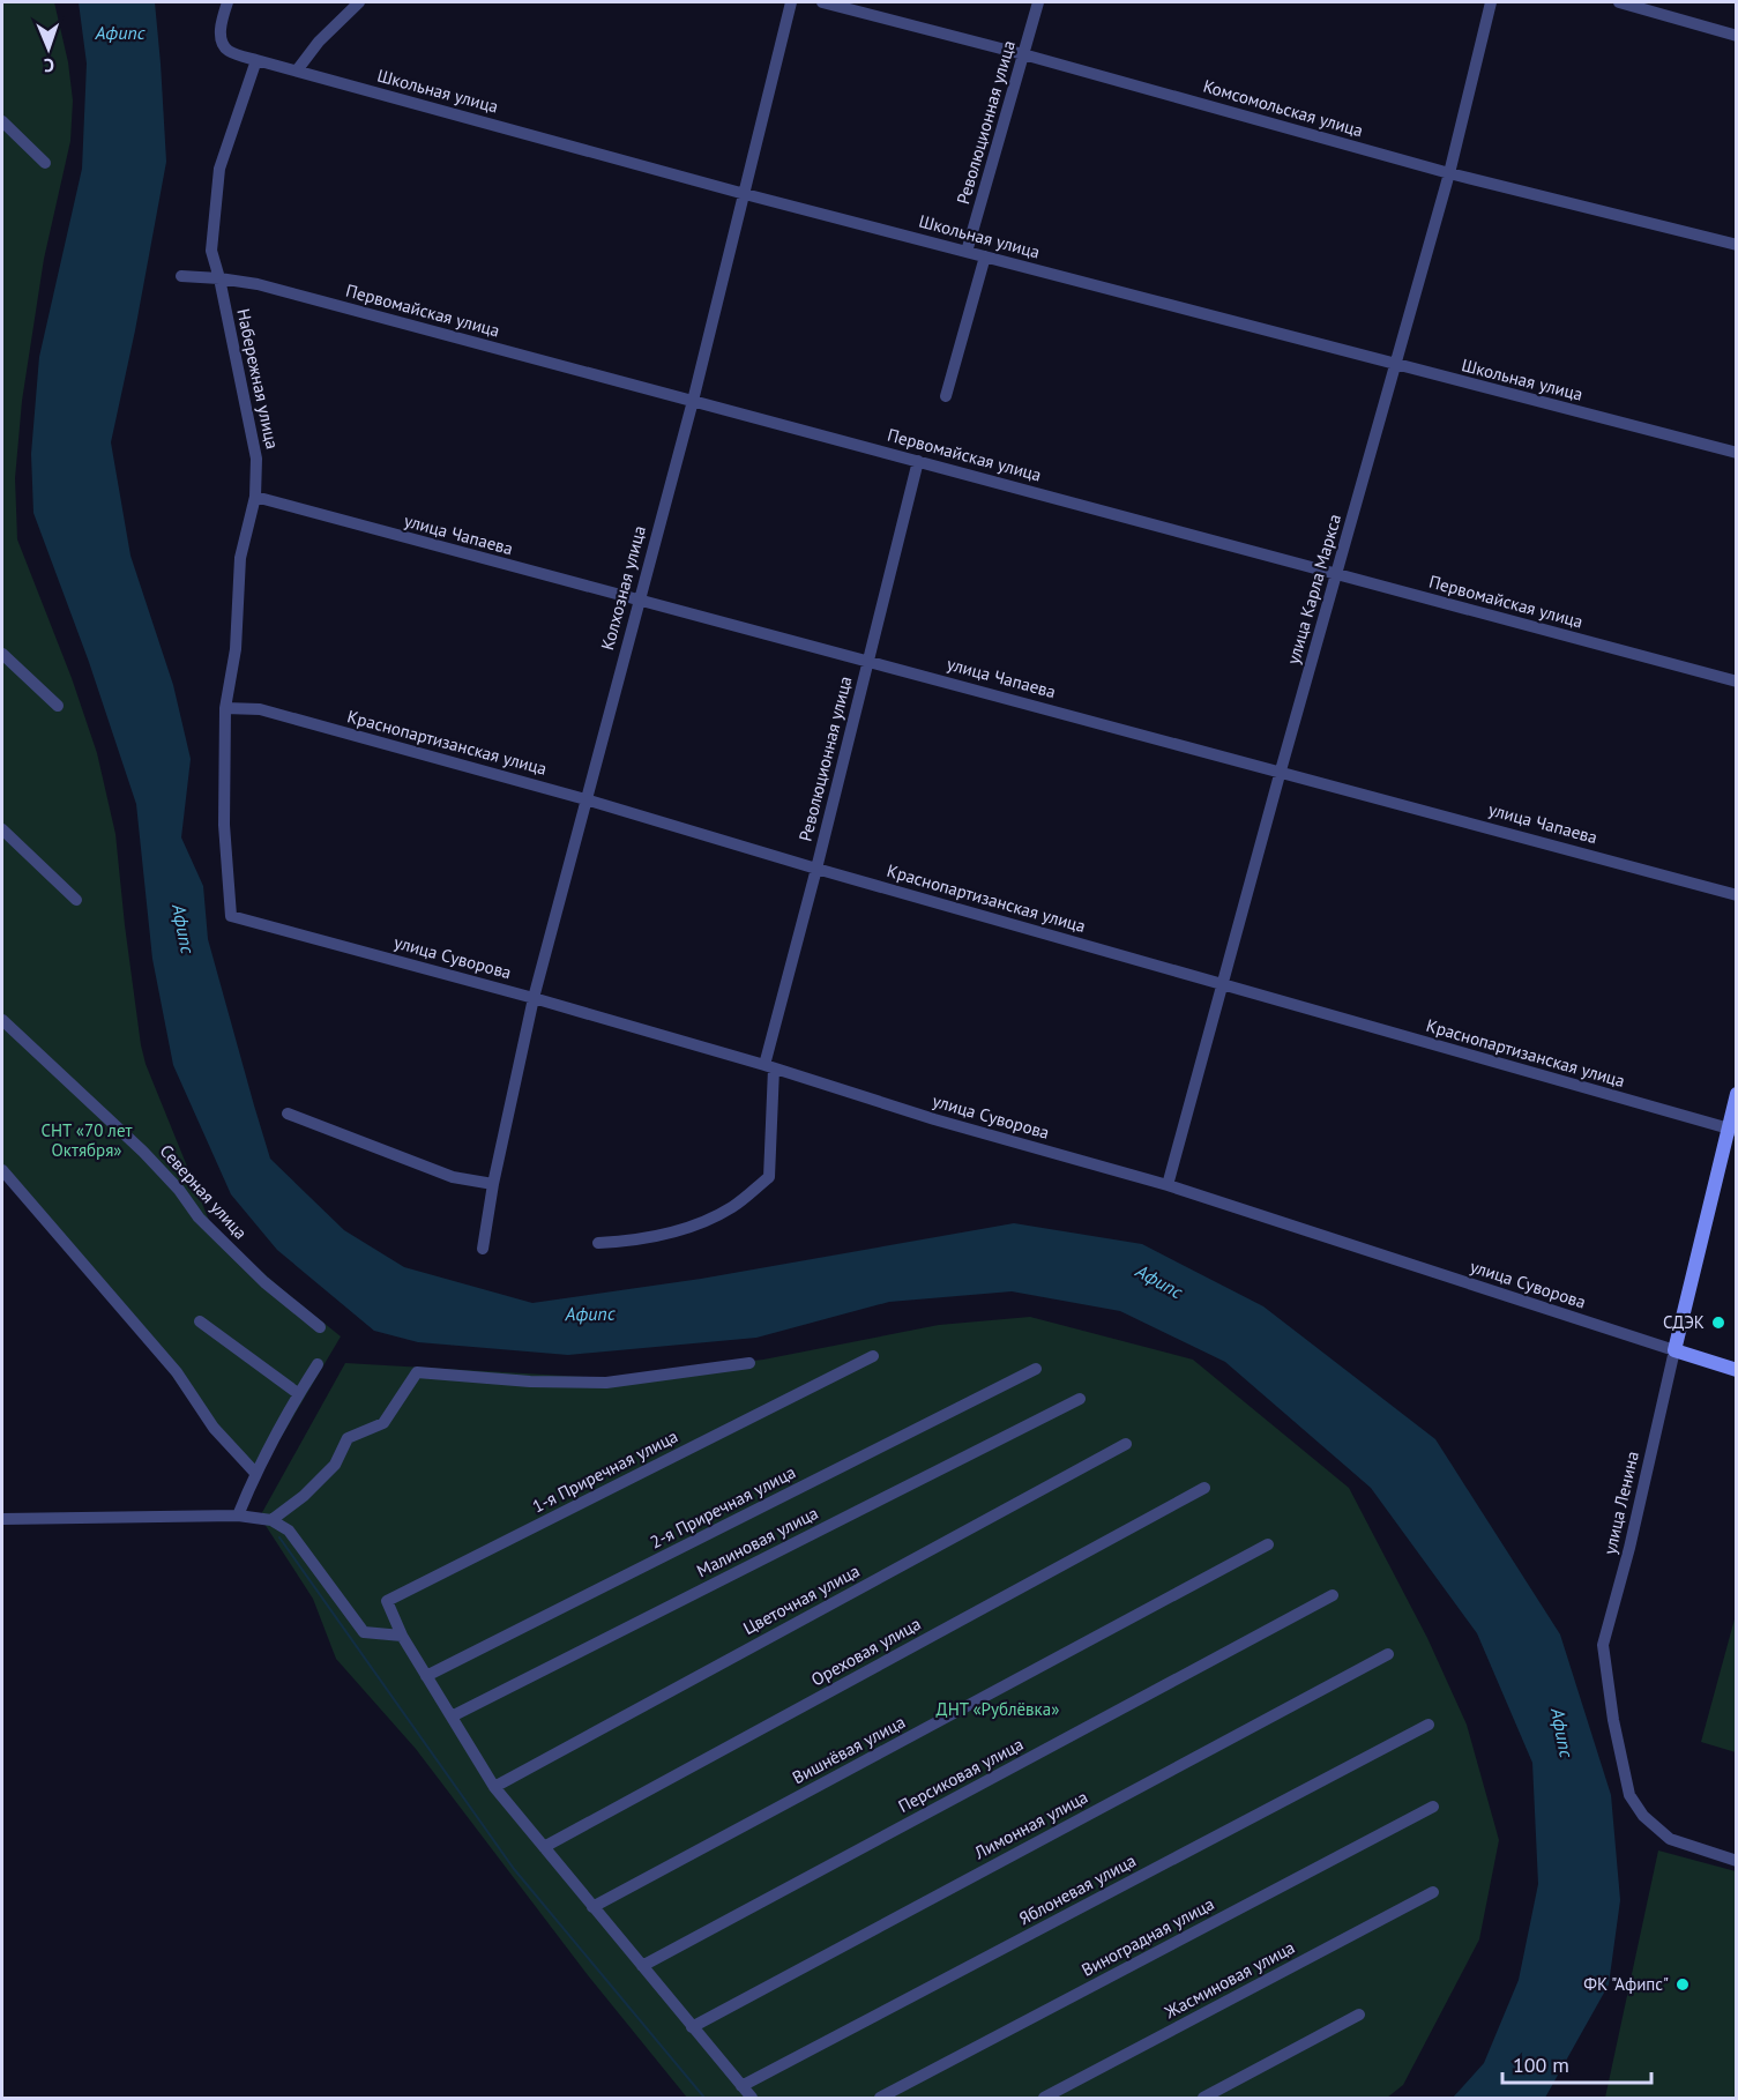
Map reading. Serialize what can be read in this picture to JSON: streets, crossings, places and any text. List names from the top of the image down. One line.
{"streets":{"street":["Школьная улица","Комсомольская улица","Революционная улица","Первомайская улица","Набережная улица","улица Чапаева","Колхозная улица","улица Карла Маркса","Краснопартизанская улица","улица Суворова","Северная улица","1-я Приречная улица","улица Ленина","2-я Приречная улица","Малиновая улица","Цветочная улица","Ореховая улица","Вишнёвая улица","Персиковая улица","Лимонная улица","Яблоневая улица","Виноградная улица","Жасминовая улица"]},"crossings":[["Школьная улица","Революционная улица"],["Школьная улица","Набережная улица"],["Школьная улица","Колхозная улица"],["Школьная улица","улица Карла Маркса"],["Комсомольская улица","Революционная улица"],["Комсомольская улица","улица Карла Маркса"],["Революционная улица","Первомайская улица"],["Революционная улица","улица Чапаева"],["Революционная улица","Краснопартизанская улица"],["Революционная улица","улица Суворова"],["Первомайская улица","Набережная улица"],["Первомайская улица","Колхозная улица"],["Первомайская улица","улица Карла Маркса"],["Набережная улица","улица Чапаева"],["Набережная улица","Краснопартизанская улица"],["Набережная улица","улица Суворова"],["улица Чапаева","Колхозная улица"],["улица Чапаева","улица Карла Маркса"],["Колхозная улица","Краснопартизанская улица"],["Колхозная улица","улица Суворова"],["улица Карла Маркса","Краснопартизанская улица"],["улица Карла Маркса","улица Суворова"],["Краснопартизанская улица","улица Ленина"],["улица Суворова","улица Ленина"]],"water":["Афипс"],"parks":["СНТ «70 лет Октября»","ДНТ «Рублёвка»"],"places":["СДЭК","ФК \"Афипс\""],"scale_bar":"100 m","north":"bottom"}
